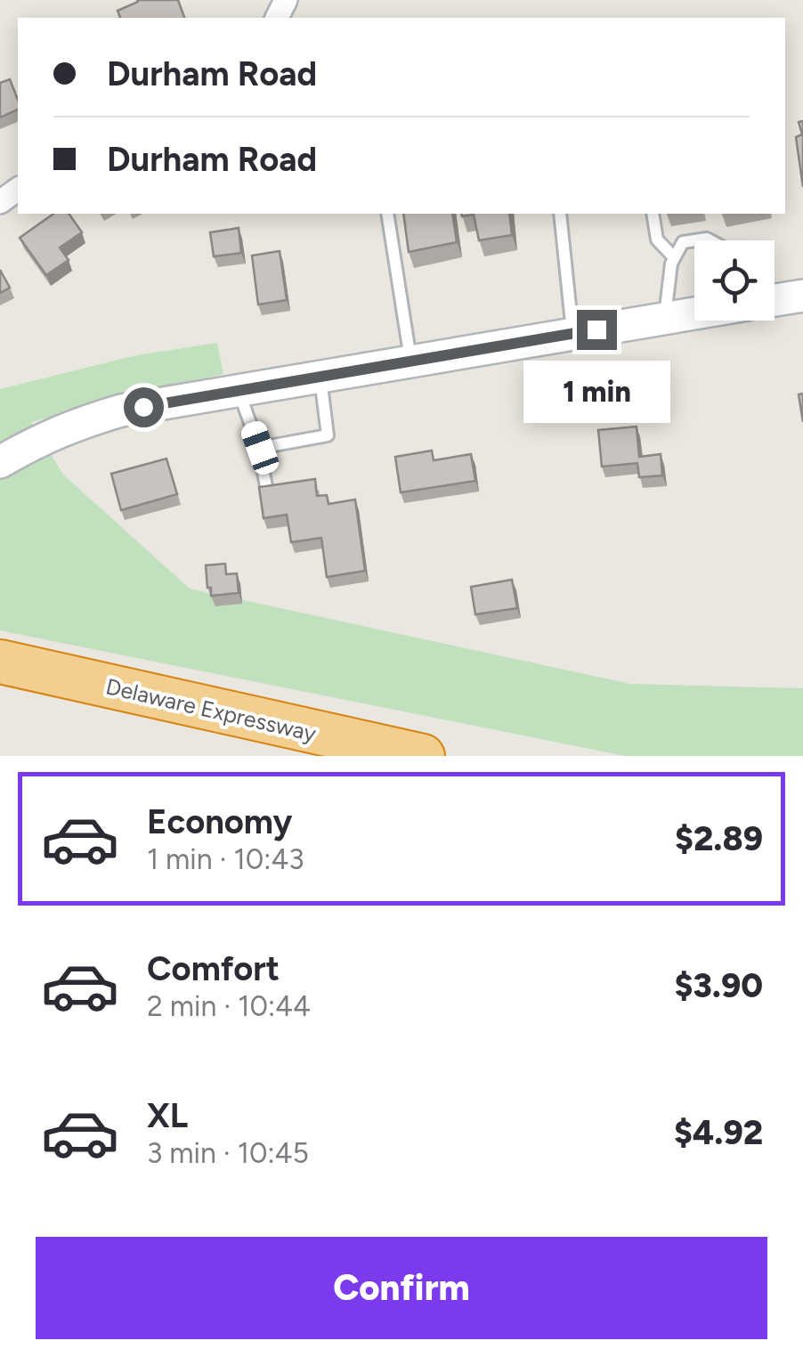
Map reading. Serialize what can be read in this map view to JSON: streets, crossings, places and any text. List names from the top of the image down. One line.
{"streets":{"highway":["Delaware Expressway"]},"page":{"banner":["Durham Road","Durham Road"],"bubble":"1 min","list":[{"name":"Economy","note":"1 min · 10:43","value":"$2.89"},{"name":"Comfort","note":"2 min · 10:44","value":"$3.90"},{"name":"XL","note":"3 min · 10:45","value":"$4.92"}],"buttons":"Confirm"}}
